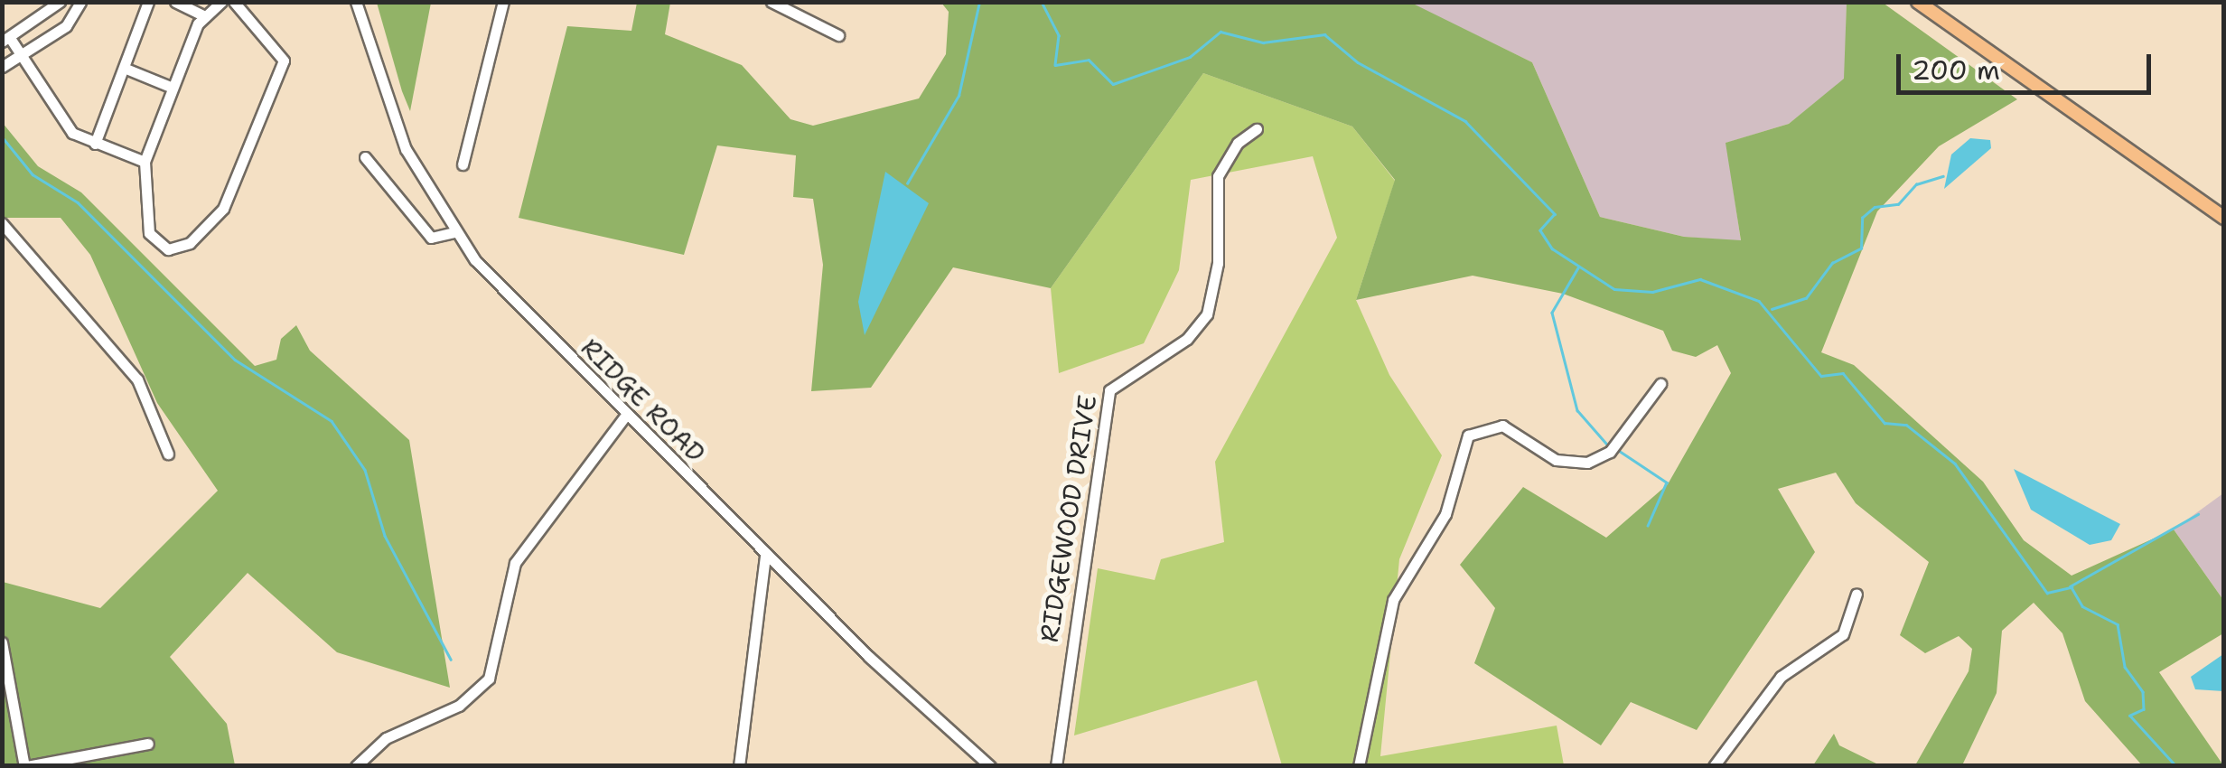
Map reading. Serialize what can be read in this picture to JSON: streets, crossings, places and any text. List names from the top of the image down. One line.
{"streets":{"street":["RIDGE ROAD","RIDGEWOOD DRIVE"]},"scale_bar":"200 m"}
